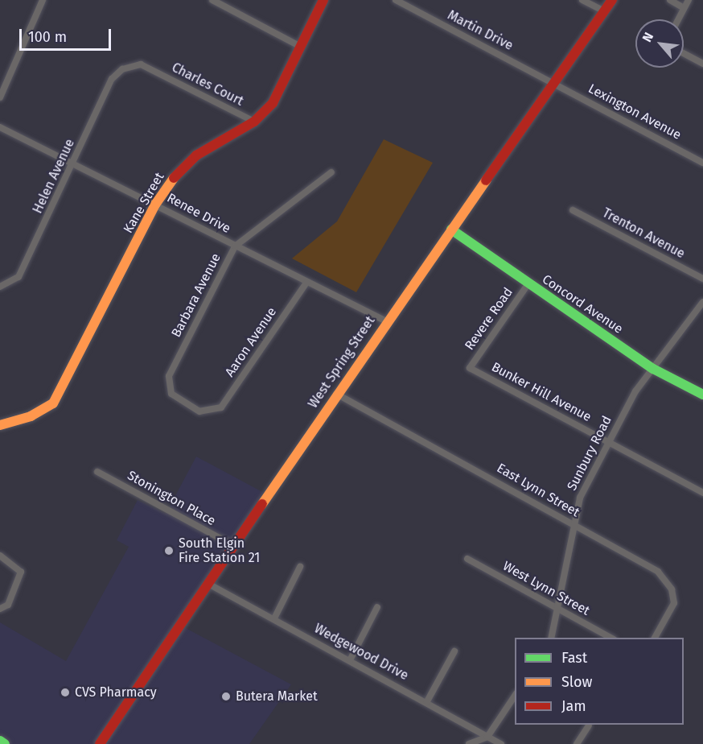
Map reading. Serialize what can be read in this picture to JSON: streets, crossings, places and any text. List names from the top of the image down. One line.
{"streets":{"main road":["Kane Street","Concord Avenue","West Spring Street"],"street":["Martin Drive","Charles Court","Lexington Avenue","Helen Avenue","Renee Drive","Trenton Avenue","Barbara Avenue","Revere Road","Aaron Avenue","Bunker Hill Avenue","Sunbury Road","East Lynn Street","Stonington Place","West Lynn Street","Wedgewood Drive"]},"crossings":[["Martin Drive","Lexington Avenue"],["Martin Drive","West Spring Street"],["Charles Court","Helen Avenue"],["Charles Court","Kane Street"],["Lexington Avenue","West Spring Street"],["Helen Avenue","Renee Drive"],["Kane Street","Renee Drive"],["Renee Drive","Barbara Avenue"],["Renee Drive","Aaron Avenue"],["Renee Drive","West Spring Street"],["Barbara Avenue","Aaron Avenue"],["Concord Avenue","Revere Road"],["Concord Avenue","West Spring Street"],["Concord Avenue","Sunbury Road"],["Revere Road","Bunker Hill Avenue"],["West Spring Street","East Lynn Street"],["West Spring Street","Stonington Place"],["West Spring Street","Wedgewood Drive"],["Bunker Hill Avenue","Sunbury Road"],["Sunbury Road","East Lynn Street"],["Sunbury Road","West Lynn Street"]],"places":["South Elgin Fire Station 21","CVS Pharmacy","Butera Market"],"legend":["Fast","Slow","Jam"],"scale_bar":"100 m","north":"top left"}
